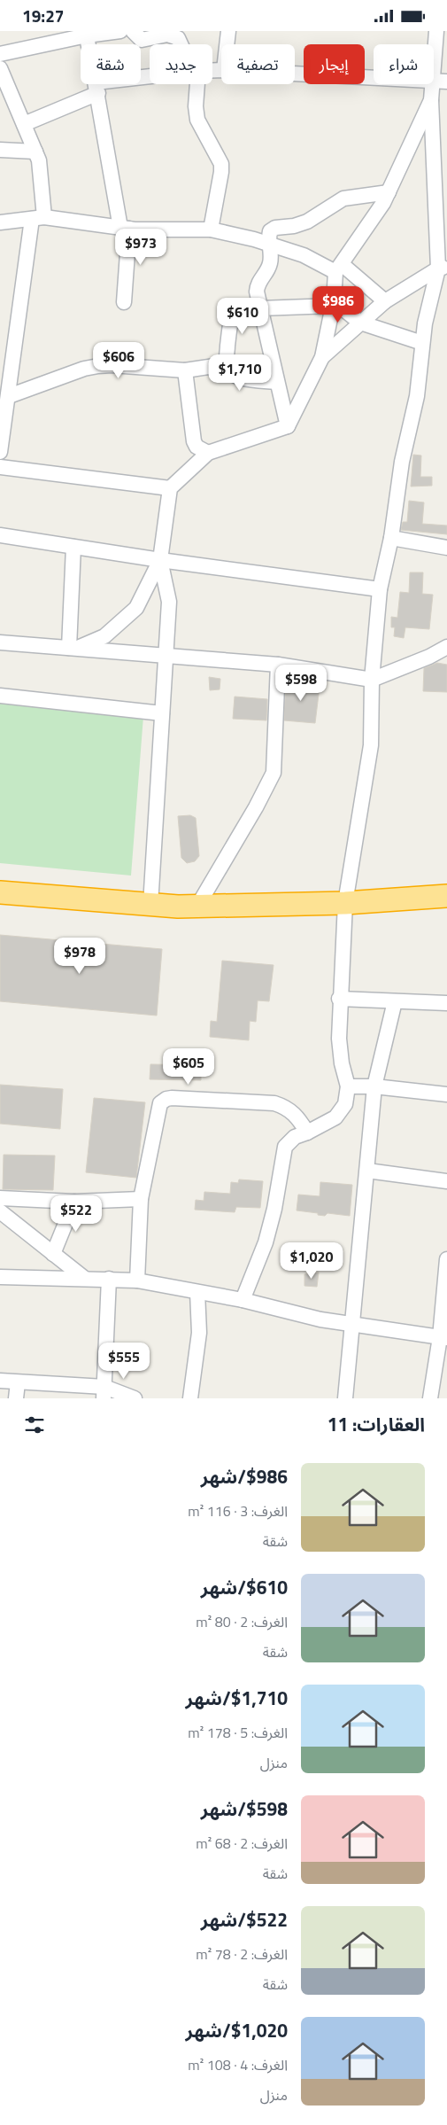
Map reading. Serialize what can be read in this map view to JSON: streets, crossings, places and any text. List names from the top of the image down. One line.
{"page":{"status":"19:27","chip":["شراء","إيجار","تصفية","جديد","شقة"],"price":["$973","$986","$610","$606","$1,710","$598","$978","$605","$522","$1,020","$555"],"heading":"العقارات: 11","list":[{"name":"$986/شهر","note":"الغرف: 3 · 116 m² · شقة"},{"name":"$610/شهر","note":"الغرف: 2 · 80 m² · شقة"},{"name":"$1,710/شهر","note":"الغرف: 5 · 178 m² · منزل"},{"name":"$598/شهر","note":"الغرف: 2 · 68 m² · شقة"},{"name":"$522/شهر","note":"الغرف: 2 · 78 m² · شقة"},{"name":"$1,020/شهر","note":"الغرف: 4 · 108 m² · منزل"}]}}
